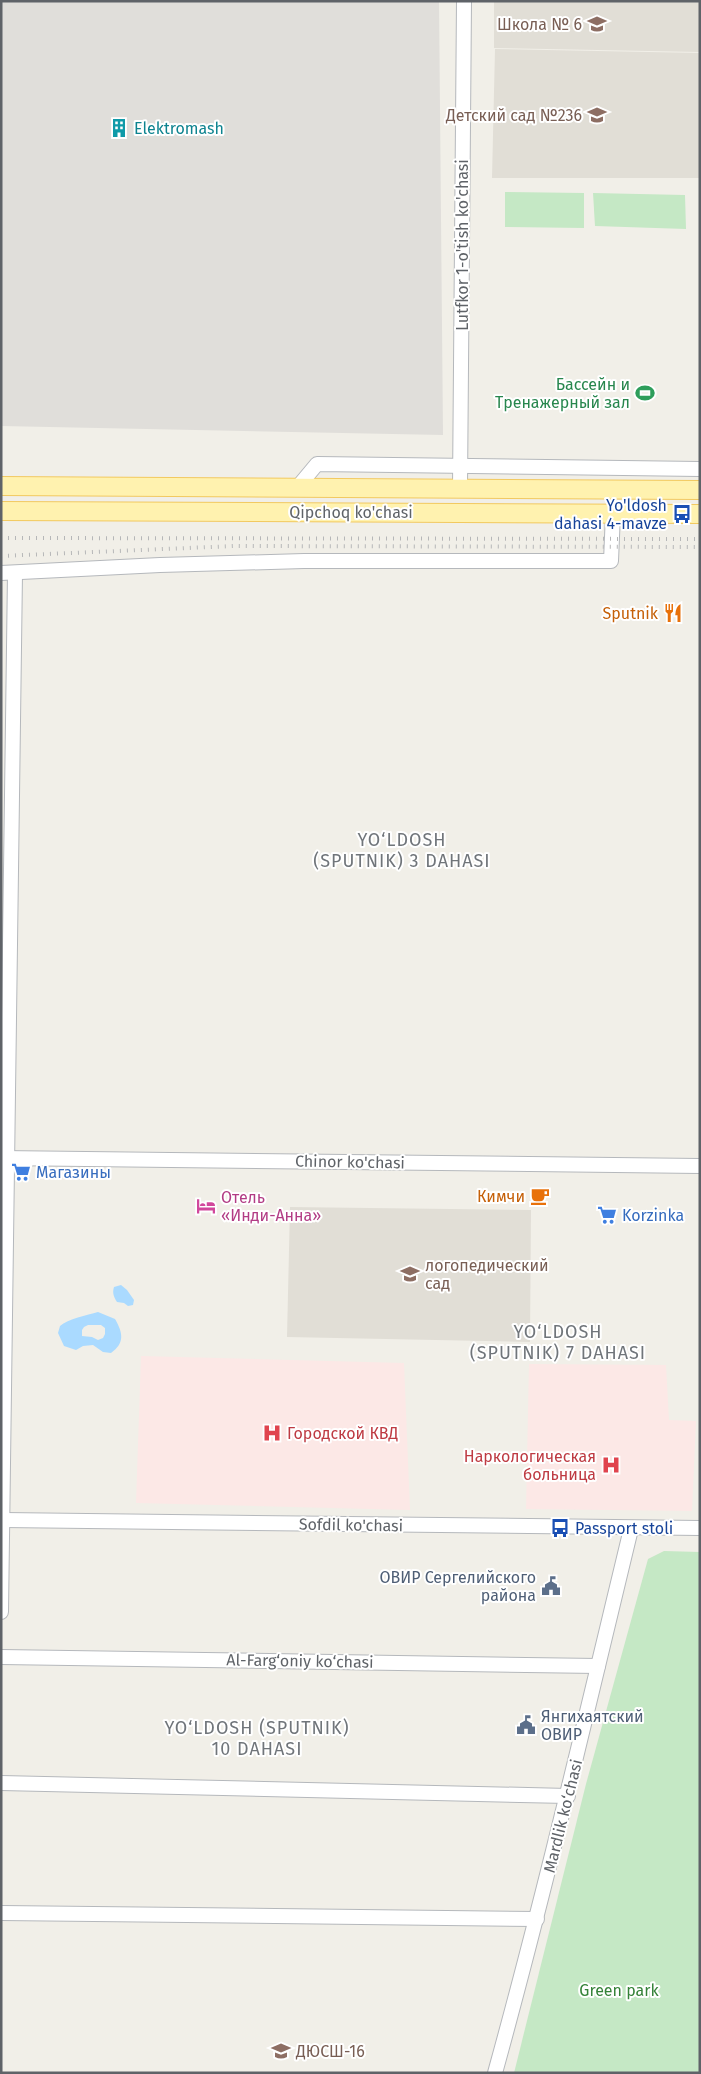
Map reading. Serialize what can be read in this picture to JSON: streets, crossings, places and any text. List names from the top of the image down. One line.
{"streets":{"main road":["Qipchoq ko'chasi"],"street":["Lutfkor 1-o'tish ko'chasi","Chinor ko'chasi","Sofdil ko'chasi","Al-Farg‘oniy ko‘chasi","Mardlik ko‘chasi"]},"crossings":[["Lutfkor 1-o'tish ko'chasi","Qipchoq ko'chasi"],["Sofdil ko'chasi","Mardlik ko‘chasi"],["Al-Farg‘oniy ko‘chasi","Mardlik ko‘chasi"]],"districts":["YO‘LDOSH (SPUTNIK) 3 DAHASI","YO‘LDOSH (SPUTNIK) 7 DAHASI","YO‘LDOSH (SPUTNIK) 10 DAHASI"],"parks":["Green park"],"places":{"school or university":["Школа № 6","Детский сад №236","логопедический сад","ДЮСШ-16"],"building":["Elektromash"],"sports":["Бассейн и Тренажерный зал"],"bus stop":["Yo'ldosh dahasi 4-mavze","Passport stoli"],"restaurant":["Sputnik"],"supermarket":["Магазины","Korzinka"],"cafe":["Кимчи"],"hotel":["Отель «Инди-Анна»"],"hospital":["Городской КВД","Наркологическая больница"],"public building":["ОВИР Сергелийского района","Янгихаятский ОВИР"]}}
